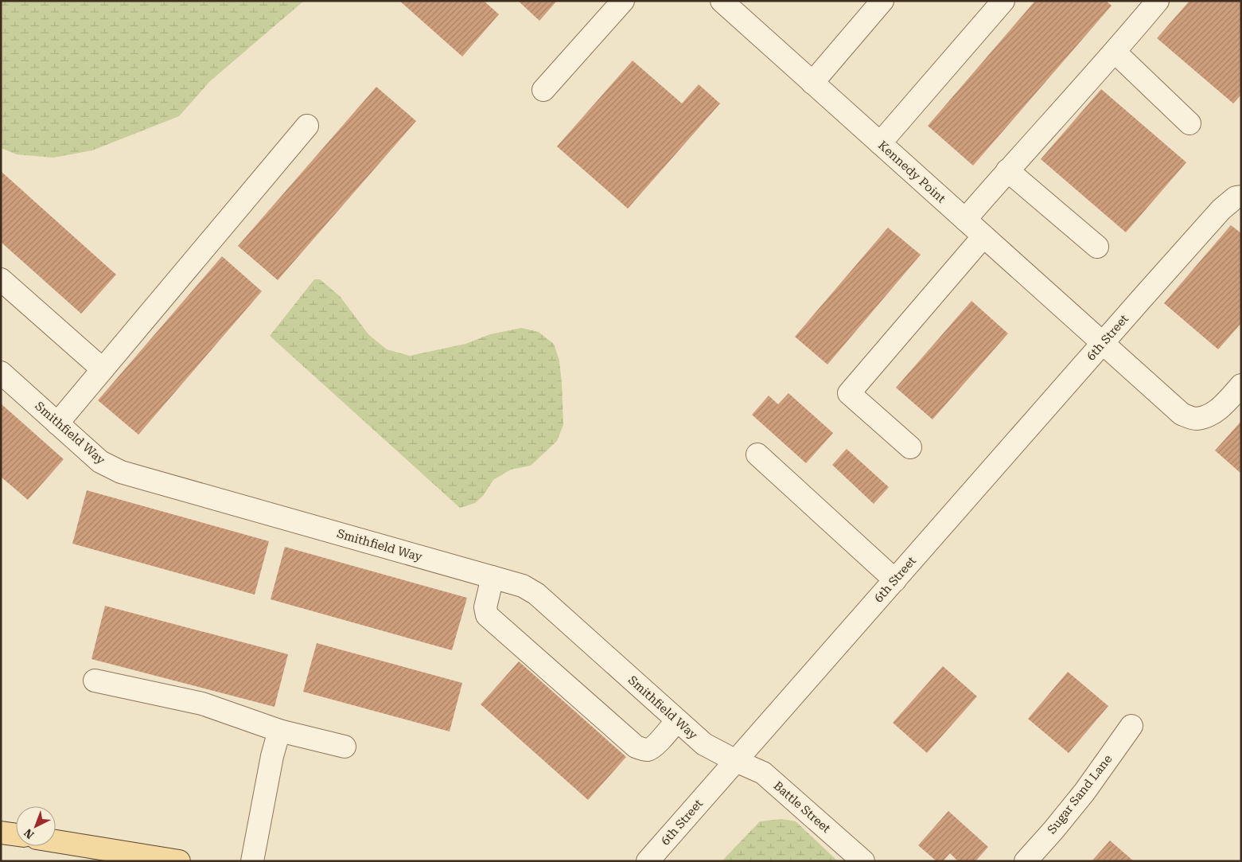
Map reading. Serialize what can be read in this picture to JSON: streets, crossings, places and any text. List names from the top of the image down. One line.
{"streets":{"street":["Kennedy Point","6th Street","Smithfield Way","Sugar Sand Lane","Battle Street"]},"crossings":[["Kennedy Point","6th Street"],["6th Street","Smithfield Way"],["6th Street","Battle Street"],["Smithfield Way","Battle Street"]],"north":"bottom left"}
